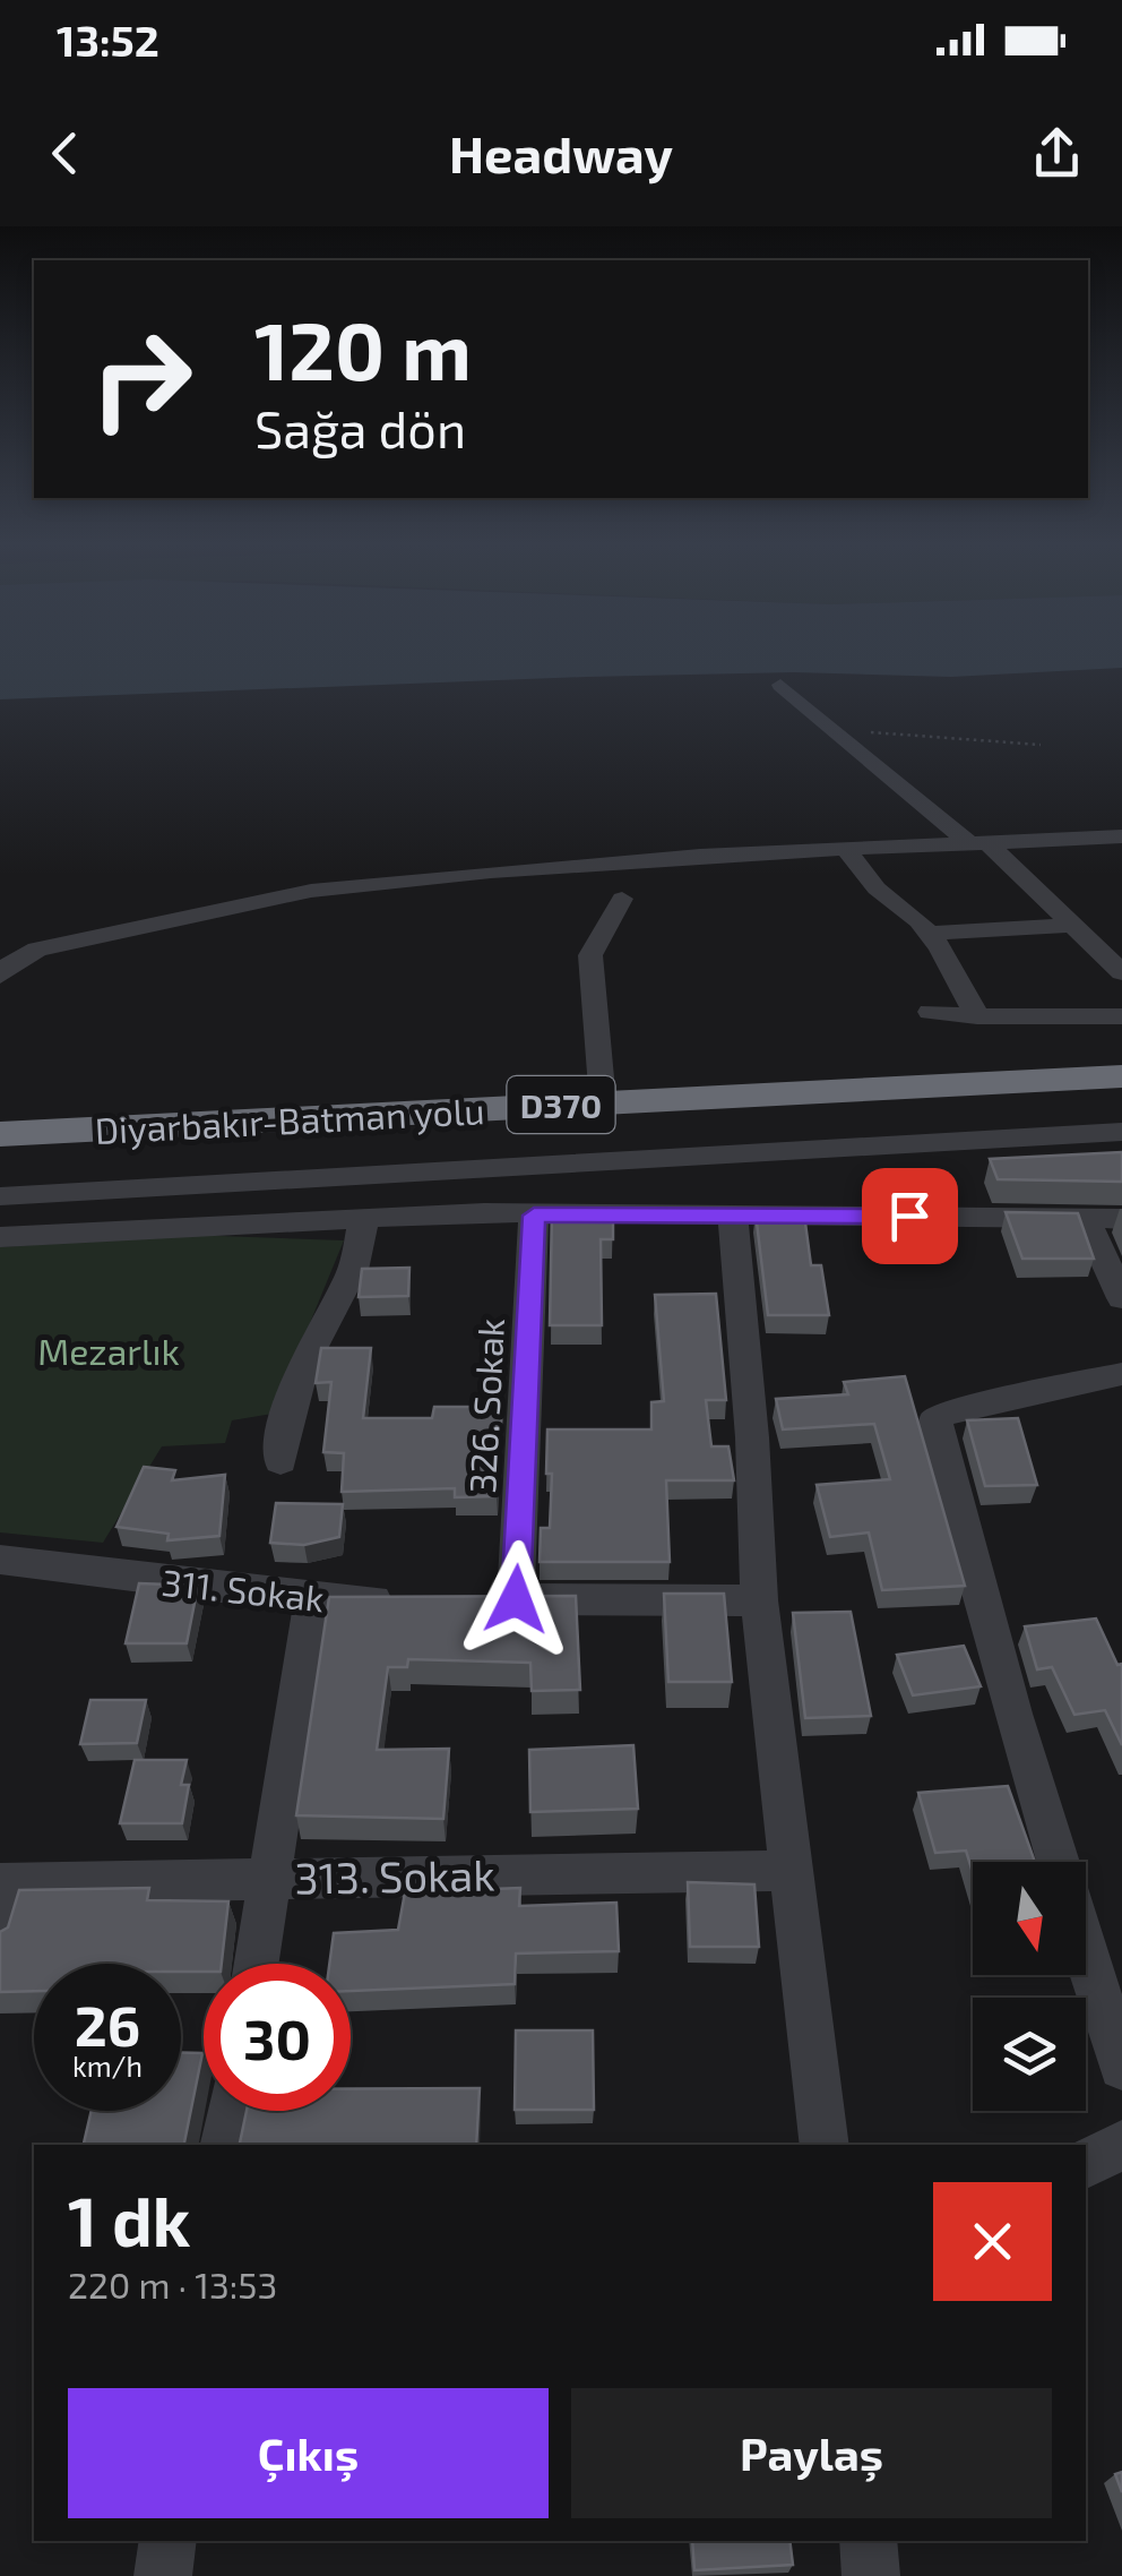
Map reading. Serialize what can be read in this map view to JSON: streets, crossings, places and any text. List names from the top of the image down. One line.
{"streets":{"highway":["D370","Diyarbakır-Batman yolu"],"street":["326. Sokak","311. Sokak","313. Sokak"]},"parks":["Mezarlık"],"north":"bottom","page":{"status":"13:52","header":"Headway","turn":["120 m","Sağa dön"],"speed":"26 km/h","limit":"30","heading":["1 dk","220 m · 13:53"],"buttons":["Çıkış","Paylaş"]}}
